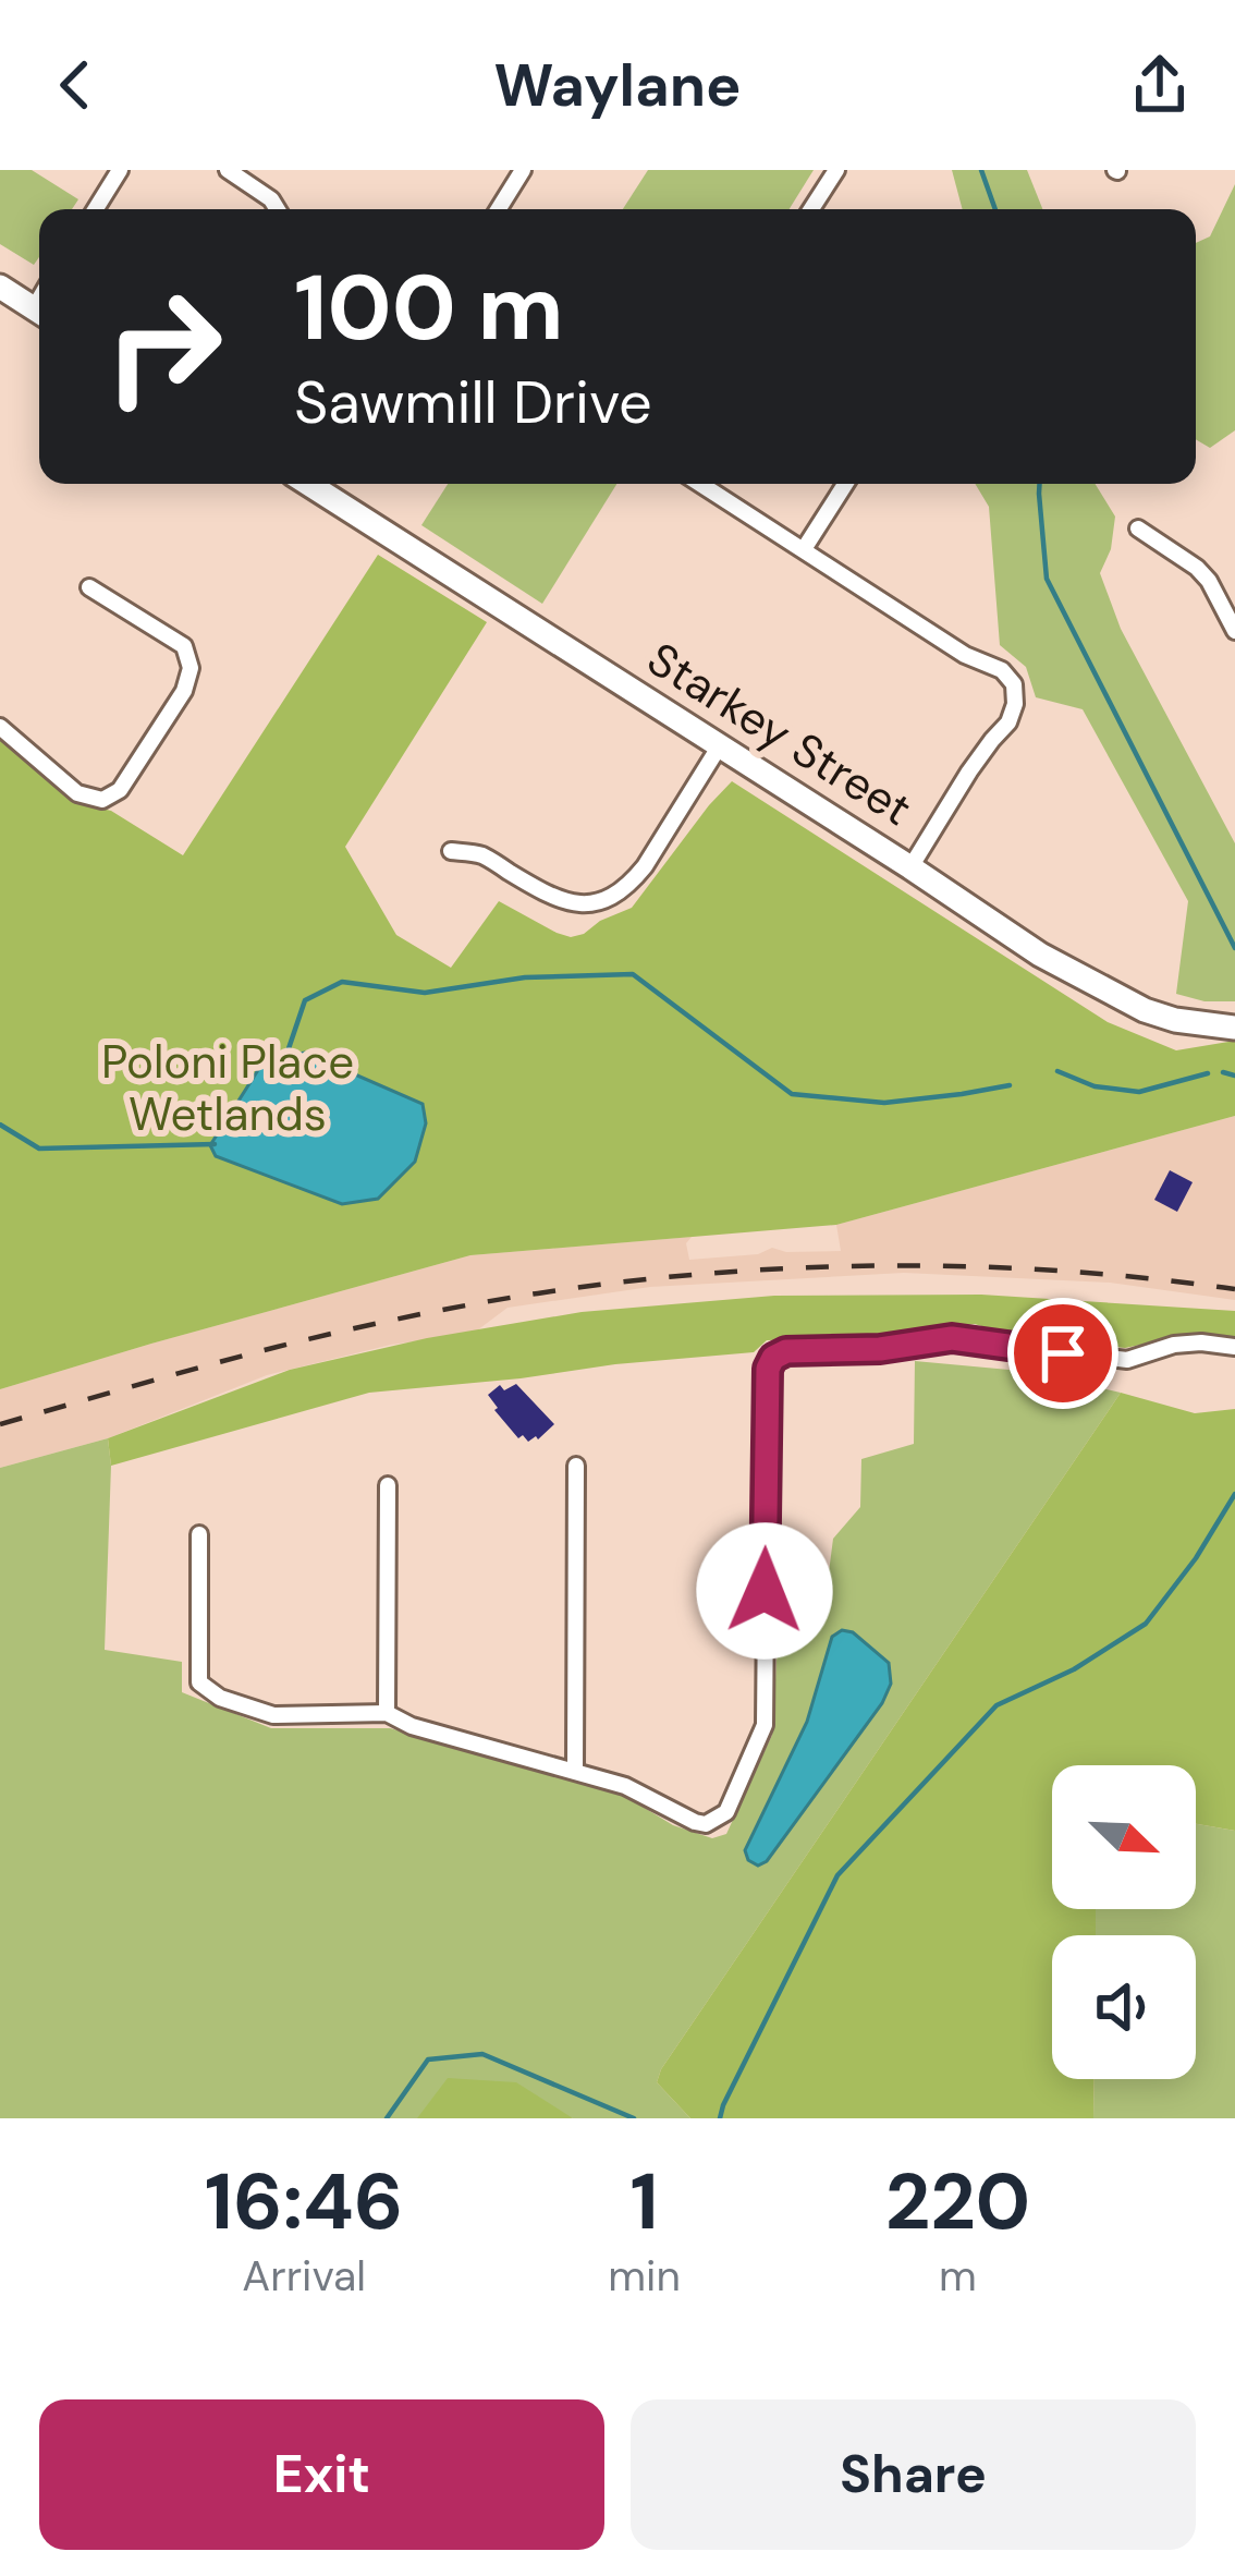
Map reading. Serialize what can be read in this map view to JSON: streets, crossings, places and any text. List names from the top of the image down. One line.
{"streets":{"street":["Starkey Street"]},"parks":["Poloni Place Wetlands"],"north":"bottom right","page":{"header":"Waylane","turn":["100 m","Sawmill Drive"],"eta":["16:46","Arrival","1","min","220","m"],"buttons":["Exit","Share"]}}
